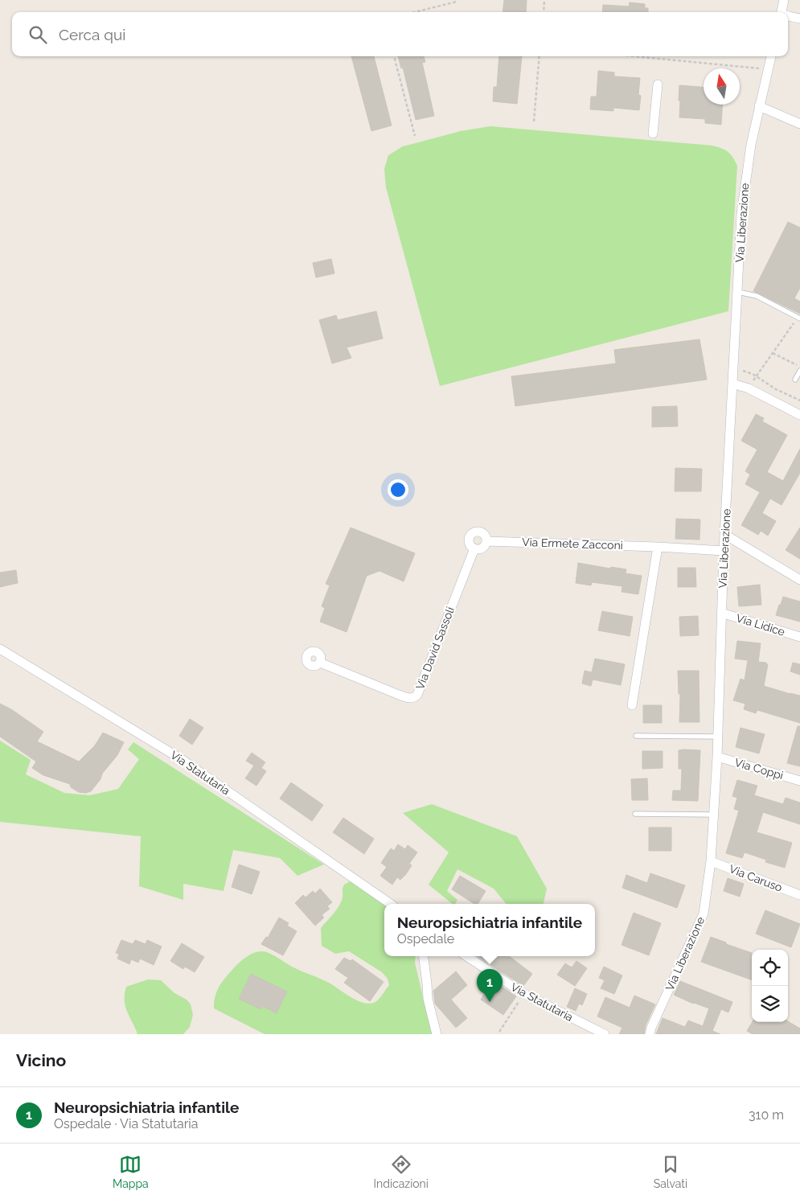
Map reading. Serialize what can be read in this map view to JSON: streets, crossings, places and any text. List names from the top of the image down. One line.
{"streets":{"street":["Via Liberazione","Via Ermete Zacconi","Via Lidice","Via David Sassoli","Via Coppi","Via Statutaria","Via Caruso"]},"crossings":[["Via Liberazione","Via Ermete Zacconi"],["Via Liberazione","Via Lidice"],["Via Liberazione","Via Coppi"],["Via Liberazione","Via Caruso"],["Via Ermete Zacconi","Via David Sassoli"]],"north":"top","page":{"search":"Cerca qui","popup":["Neuropsichiatria infantile","Ospedale"],"pins":"1","heading":"Vicino","list":[{"mark":"1","name":"Neuropsichiatria infantile","note":"Ospedale · Via Statutaria","value":"310 m"}],"nav":["Mappa","Indicazioni","Salvati"]}}
